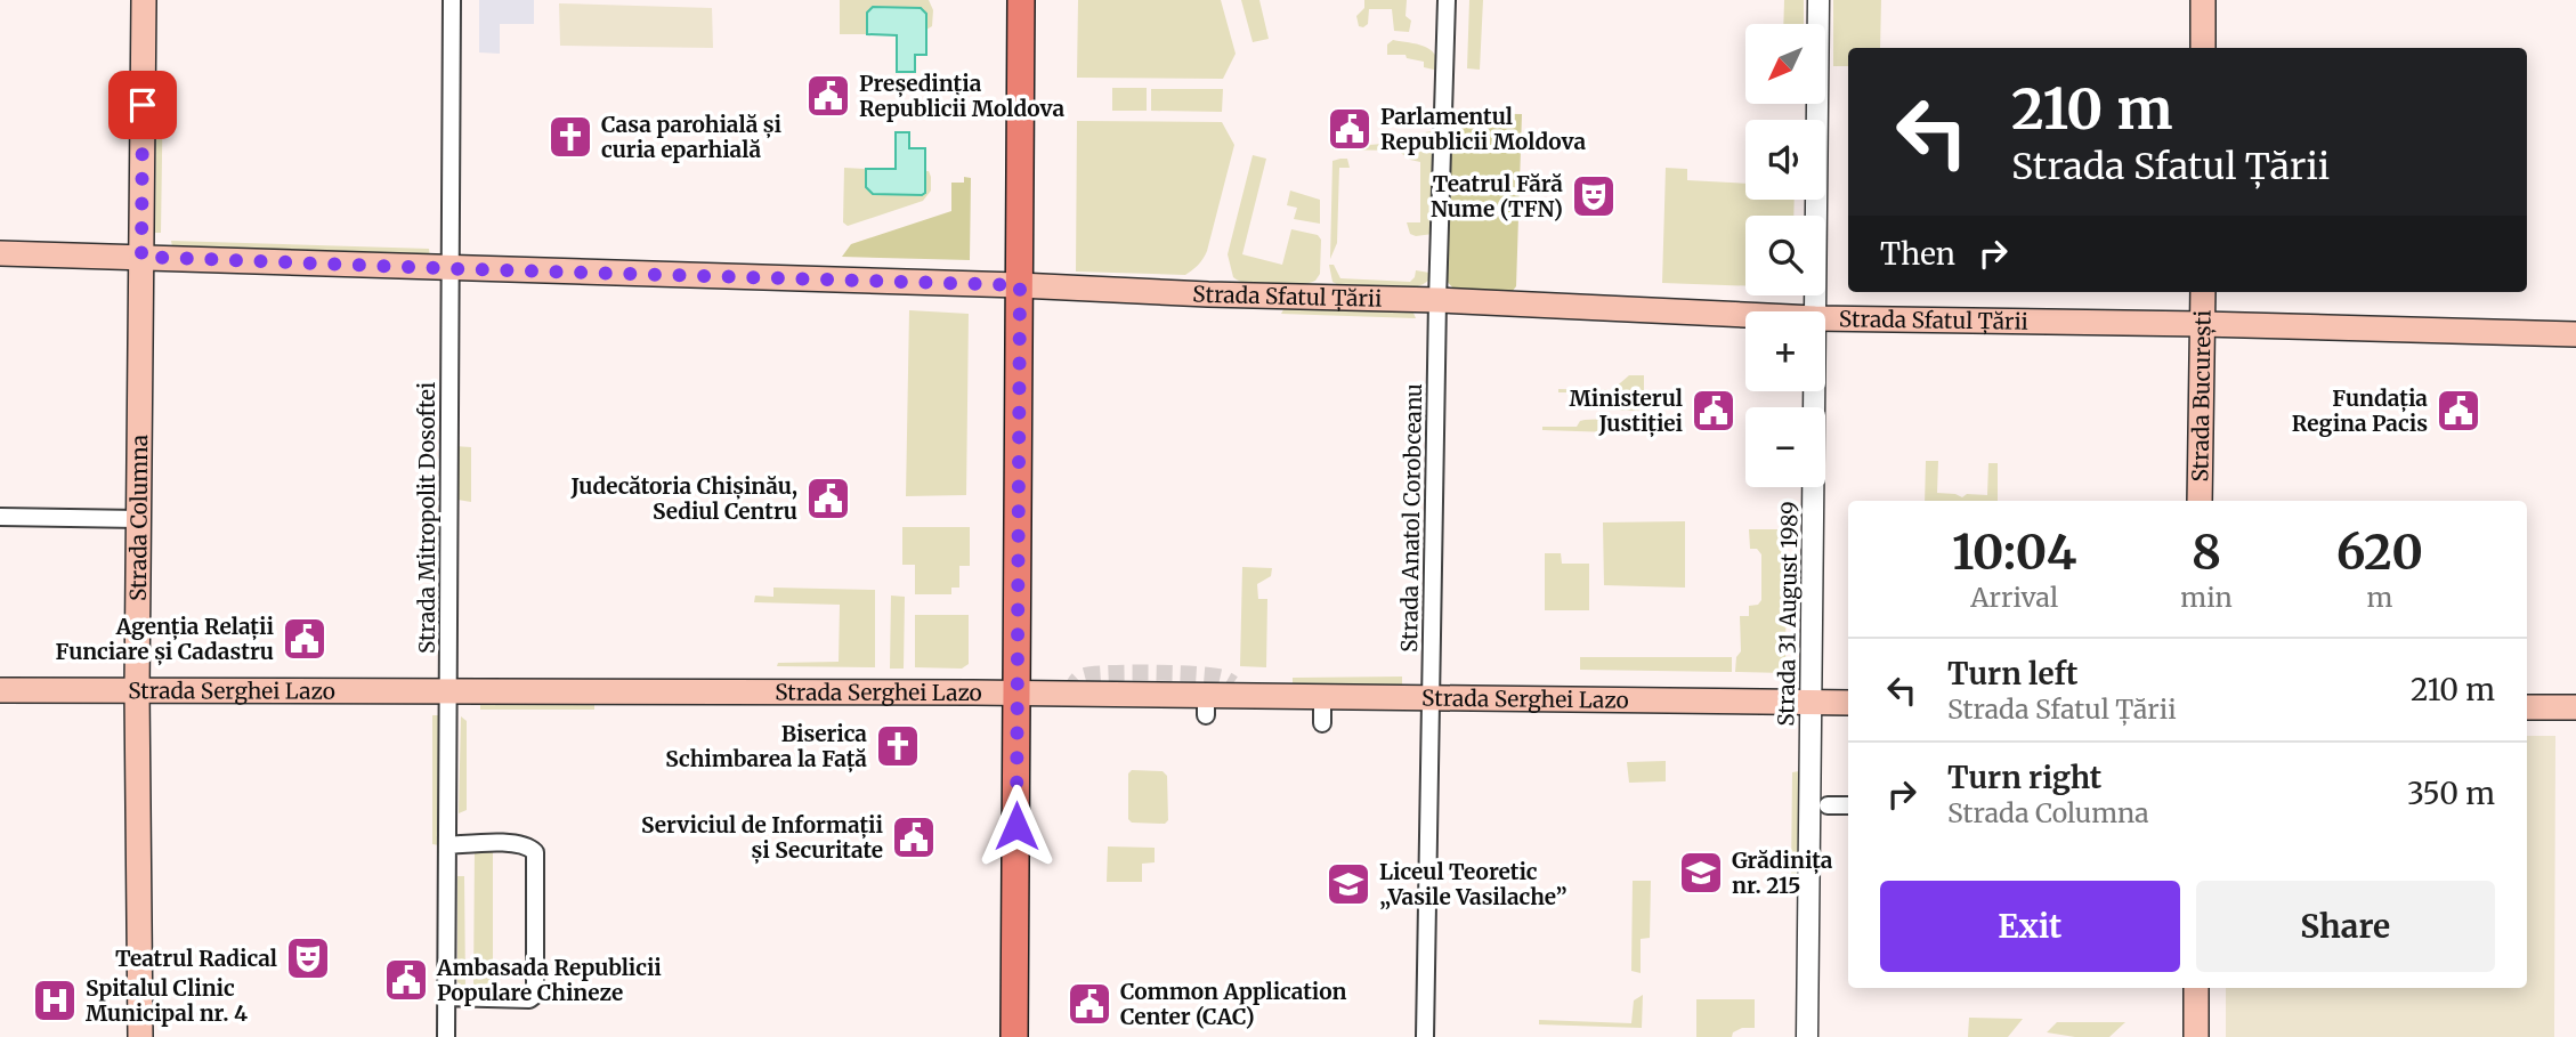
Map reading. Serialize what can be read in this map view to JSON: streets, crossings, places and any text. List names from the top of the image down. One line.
{"streets":{"main road":["Strada Sfatul Țării","Strada București","Strada Columna","Strada Serghei Lazo"],"street":["Strada Mitropolit Dosoftei","Strada Anatol Corobceanu","Strada 31 August 1989"]},"crossings":[["Strada Sfatul Țării","Strada București"],["Strada Sfatul Țării","Strada Mitropolit Dosoftei"],["Strada Sfatul Țării","Strada Anatol Corobceanu"],["Strada Sfatul Țării","Strada Columna"],["Strada Mitropolit Dosoftei","Strada Serghei Lazo"],["Strada Anatol Corobceanu","Strada Serghei Lazo"],["Strada Columna","Strada Serghei Lazo"],["Strada 31 August 1989","Strada Serghei Lazo"]],"places":{"public building":["Președinția Republicii Moldova","Parlamentul Republicii Moldova","Ministerul Justiției","Fundația Regina Pacis","Judecătoria Chișinău, Sediul Centru","Agenția Relații Funciare și Cadastru","Serviciul de Informații și Securitate","Ambasada Republicii Populare Chineze","Common Application Center (CAC)"],"church":["Casa parohială și curia eparhială","Biserica Schimbarea la Față"],"theatre":["Teatrul Fără Nume (TFN)","Teatrul Radical"],"school or university":["Grădinița nr. 215","Liceul Teoretic „Vasile Vasilache”"],"hospital":["Spitalul Clinic Municipal nr. 4"]},"north":"bottom left","page":{"map_buttons":["+","−"],"turn":["210 m","Strada Sfatul Țării"],"then":"Then","eta":["10:04","Arrival","8","min","620","m"],"list":[{"name":"Turn left","note":"Strada Sfatul Țării","value":"210 m"},{"name":"Turn right","note":"Strada Columna","value":"350 m"}],"buttons":["Exit","Share"]}}
